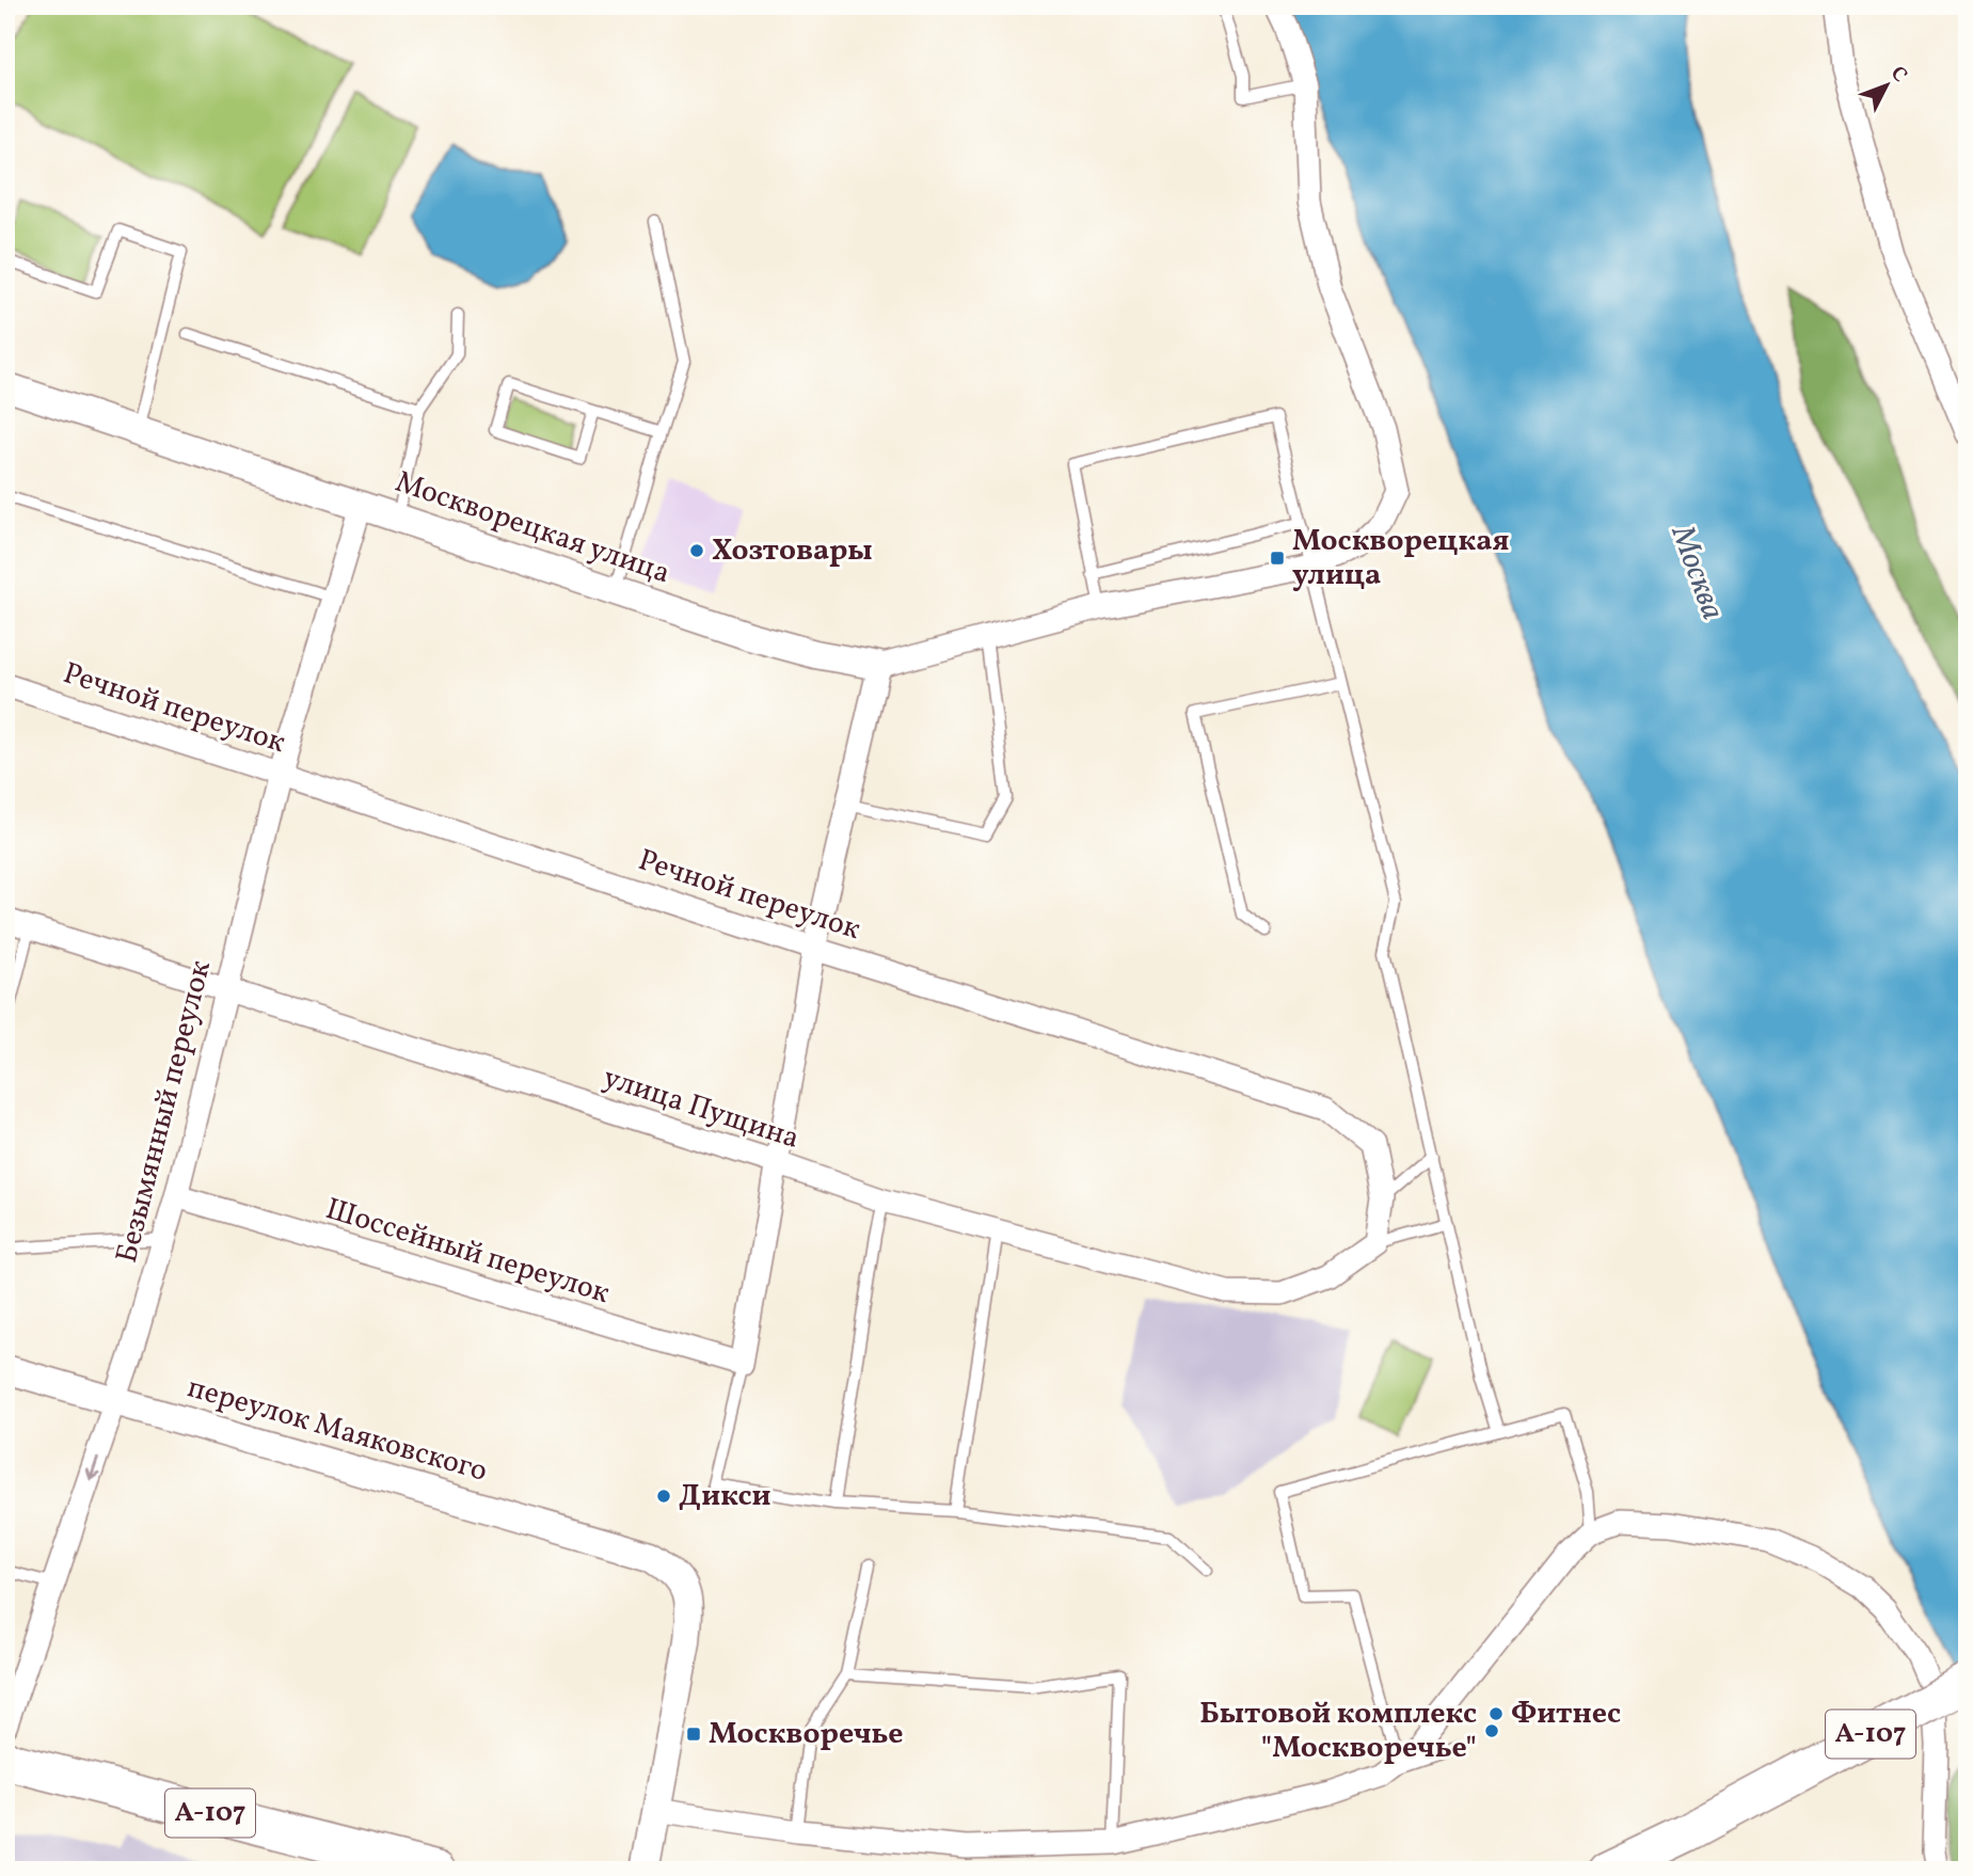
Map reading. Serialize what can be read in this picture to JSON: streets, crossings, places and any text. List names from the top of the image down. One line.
{"streets":{"highway":["А-107"],"street":["Москворецкая улица","Речной переулок","улица Пущина","Безымянный переулок","Шоссейный переулок","переулок Маяковского"]},"crossings":[["Москворецкая улица","Безымянный переулок"],["Речной переулок","улица Пущина"],["Речной переулок","Безымянный переулок"],["улица Пущина","Безымянный переулок"],["Безымянный переулок","Шоссейный переулок"],["Безымянный переулок","переулок Маяковского"]],"water":["Москва"],"places":{"other":["Хозтовары","Дикси","Фитнес","Бытовой комплекс \"Москворечье\""],"transit":["Москворецкая улица","Москворечье"]},"north":"top right"}
